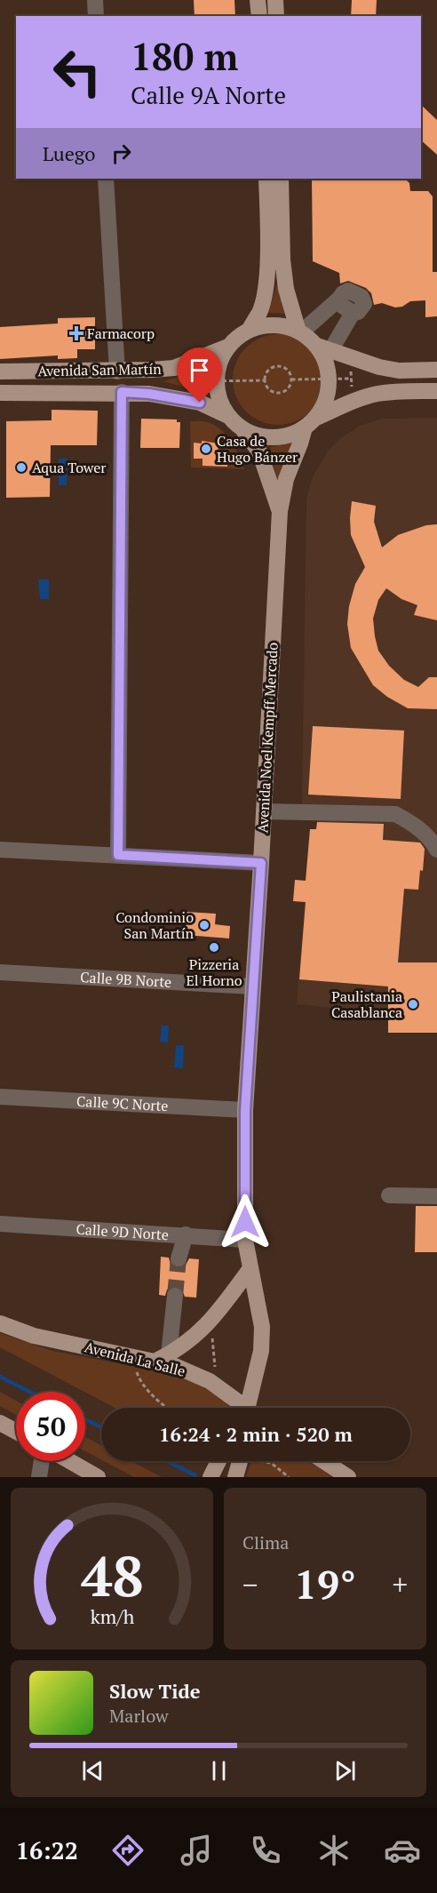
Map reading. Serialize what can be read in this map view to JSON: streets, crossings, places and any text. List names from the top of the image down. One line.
{"streets":{"main road":["Avenida San Martín","Avenida Noel Kempff Mercado","Avenida La Salle"],"street":["Calle 9B Norte","Calle 9C Norte","Calle 9D Norte"]},"crossings":[["Avenida San Martín","Avenida Noel Kempff Mercado"],["Avenida Noel Kempff Mercado","Calle 9B Norte"],["Avenida Noel Kempff Mercado","Calle 9C Norte"],["Avenida Noel Kempff Mercado","Calle 9D Norte"]],"places":{"health":["Farmacorp"],"other":["Casa de Hugo Bánzer","Aqua Tower","Condominio San Martín","Pizzeria El Horno","Paulistania Casablanca"]},"page":{"turn":["180 m","Calle 9A Norte"],"then":"Luego","limit":"50","trip":"16:24 · 2 min · 520 m","tile":"Clima","heat":["−","19°","+"],"song":["Slow Tide","Marlow"],"tabs":"16:22","gauge":["48","km/h"]}}
